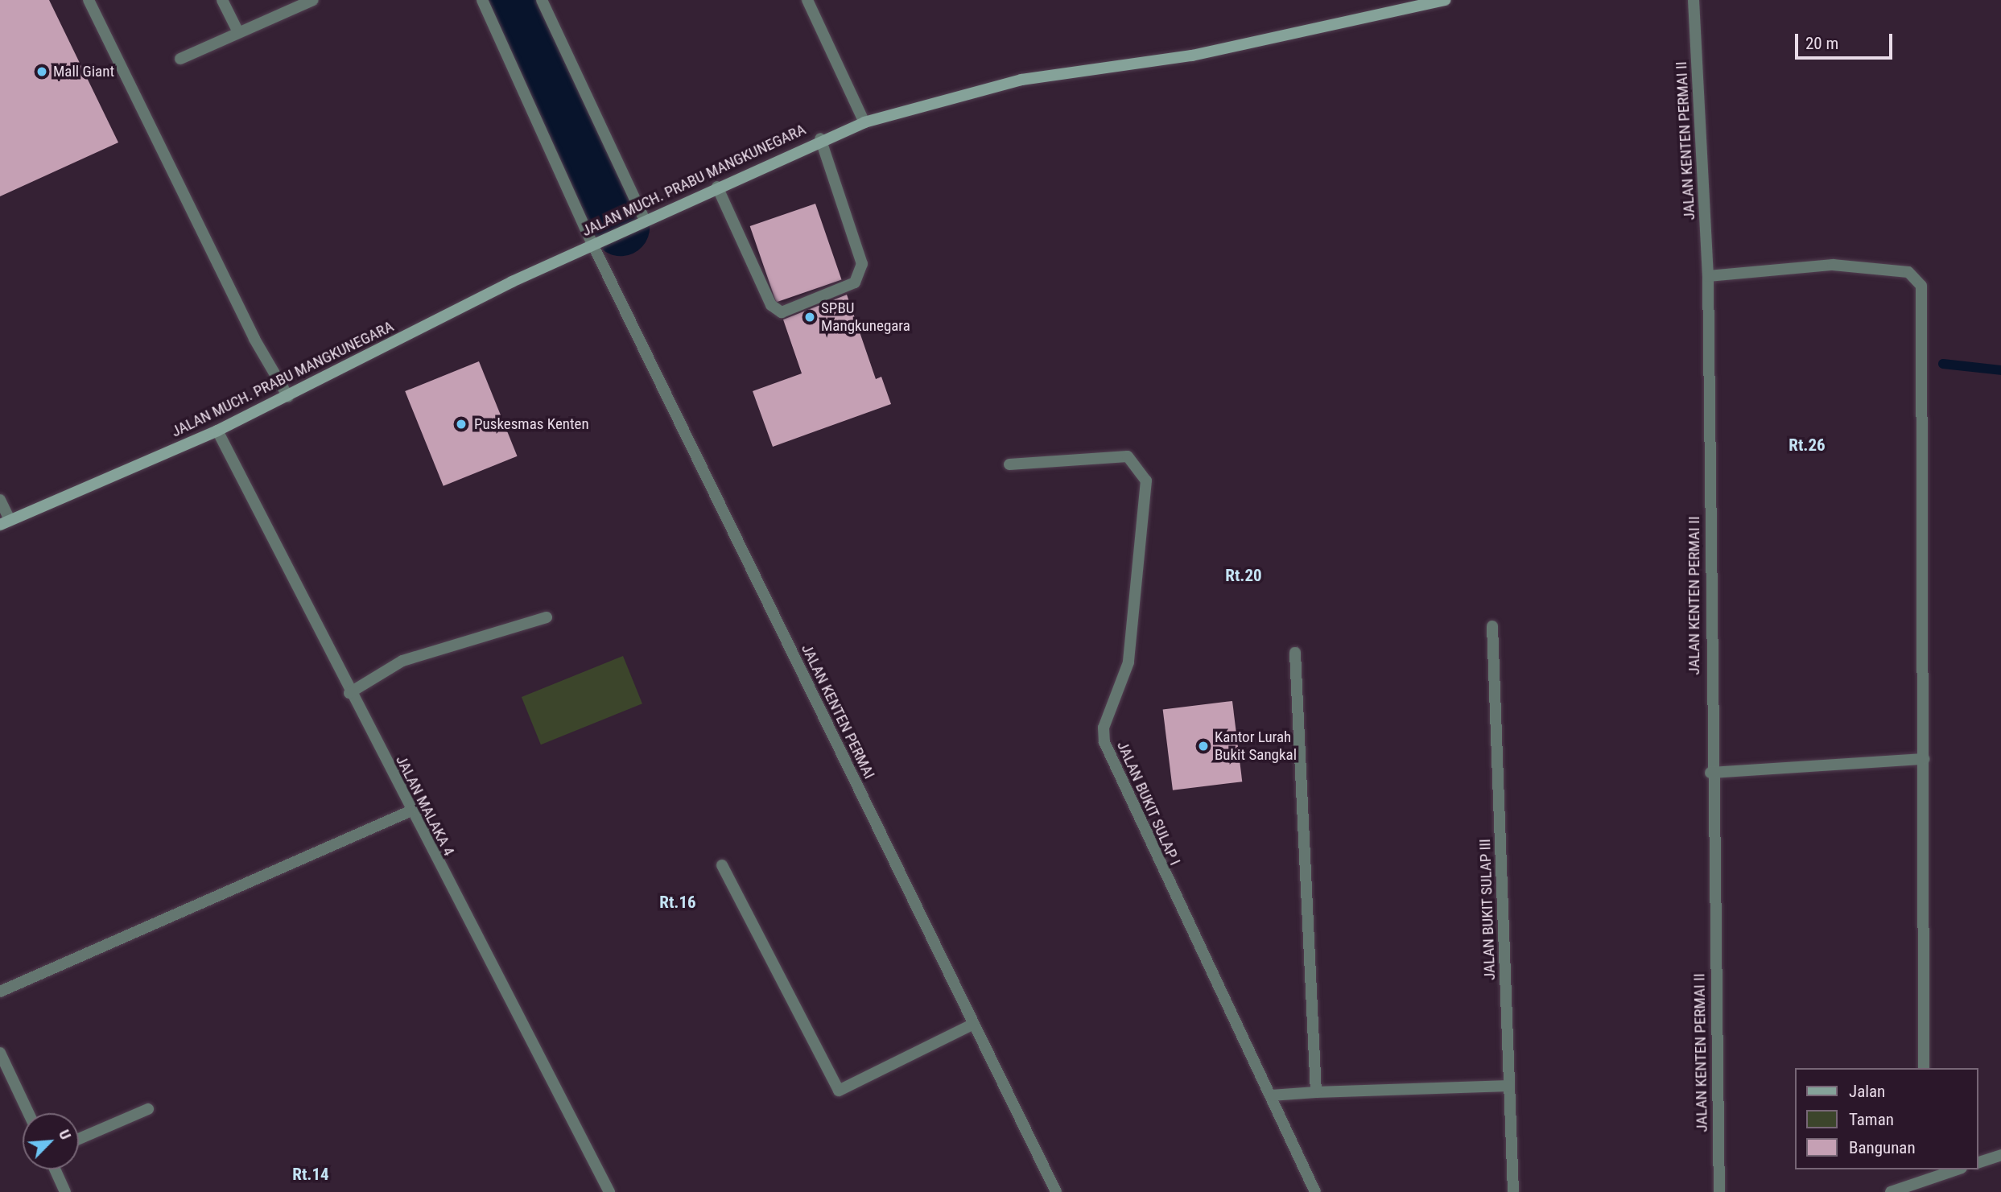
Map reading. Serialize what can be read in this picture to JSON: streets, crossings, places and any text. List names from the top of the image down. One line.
{"streets":{"main road":["JALAN MUCH. PRABU MANGKUNEGARA"],"street":["JALAN KENTEN PERMAI II","JALAN KENTEN PERMAI","JALAN BUKIT SULAP I","JALAN MALAKA 4","JALAN BUKIT SULAP III"]},"crossings":[["JALAN MUCH. PRABU MANGKUNEGARA","JALAN KENTEN PERMAI"],["JALAN MUCH. PRABU MANGKUNEGARA","JALAN MALAKA 4"]],"districts":["Rt.26","Rt.20","Rt.16","Rt.14"],"places":["Mall Giant","SPBU Mangkunegara","Puskesmas Kenten","Kantor Lurah Bukit Sangkal"],"legend":["Jalan","Taman","Bangunan"],"scale_bar":"20 m","north":"top right"}
